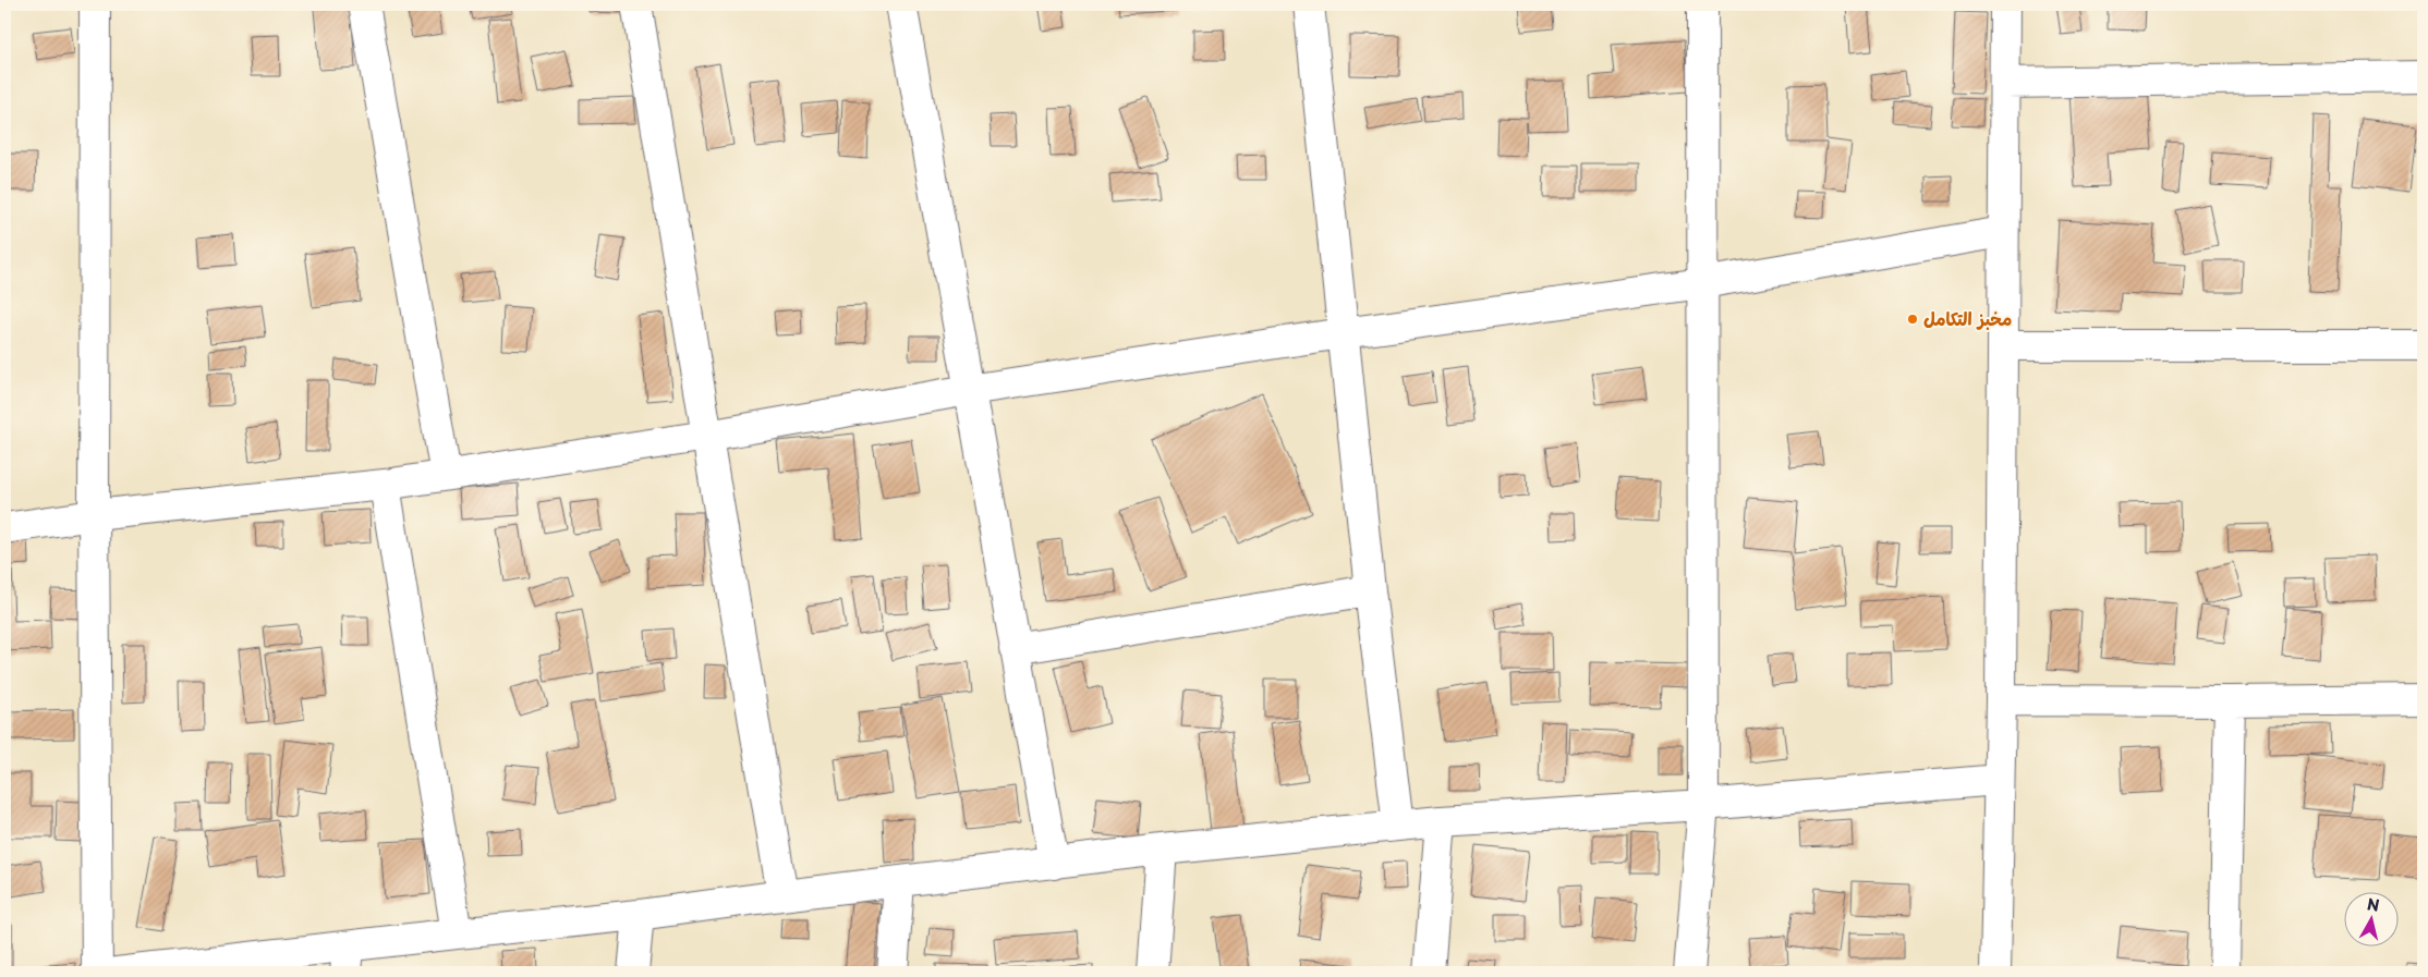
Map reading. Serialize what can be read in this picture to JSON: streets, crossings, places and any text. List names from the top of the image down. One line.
{"places":["مخبز التكامل"],"north":"top"}
